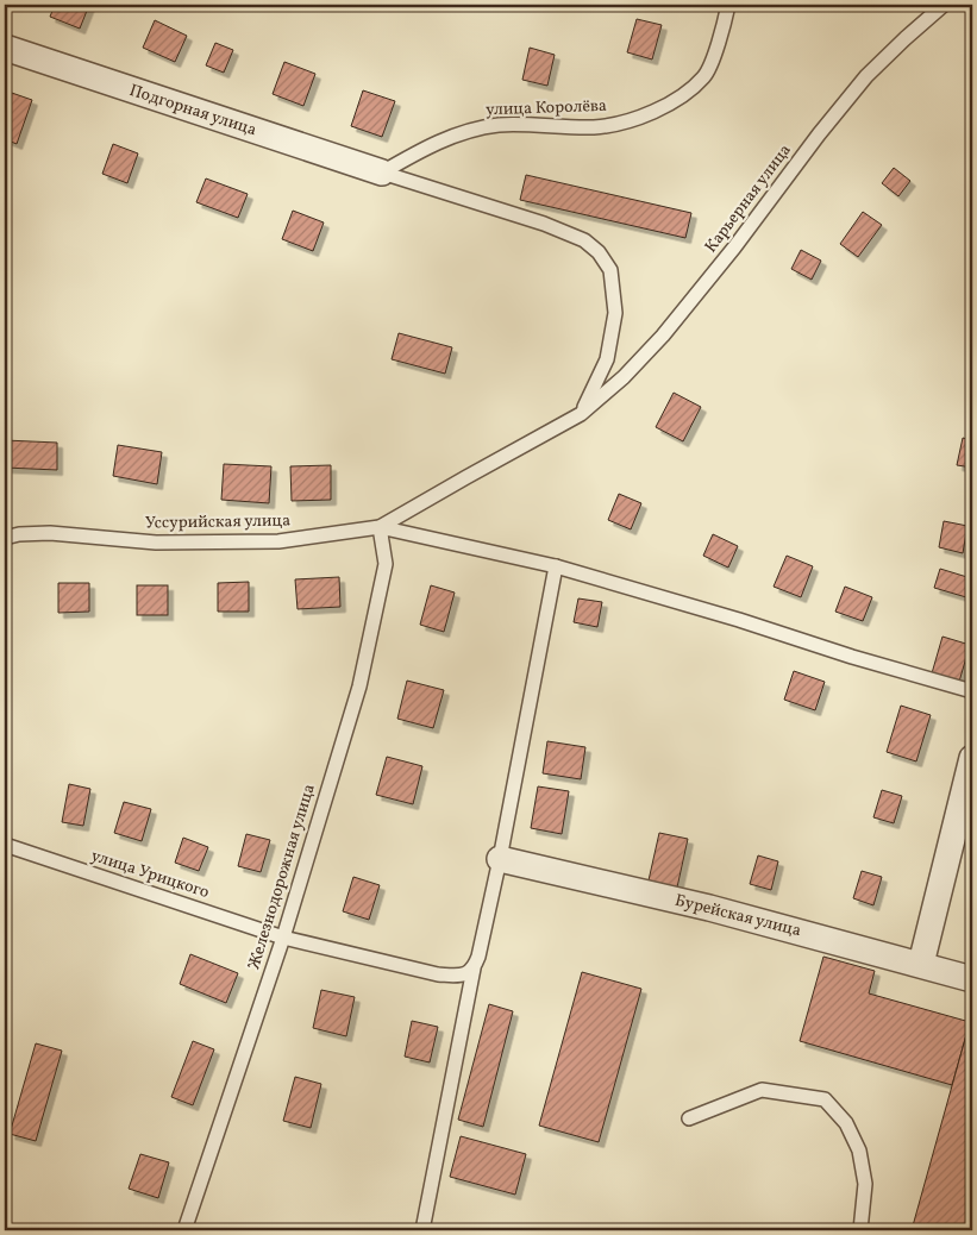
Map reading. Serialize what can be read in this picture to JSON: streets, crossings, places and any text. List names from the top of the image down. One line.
{"streets":{"street":["Подгорная улица","Бурейская улица"],"lane":["улица Королёва","Карьерная улица","Уссурийская улица","улица Урицкого","Железнодорожная улица"]},"crossings":[["улица Королёва","Подгорная улица"],["Карьерная улица","Уссурийская улица"],["Уссурийская улица","Железнодорожная улица"],["улица Урицкого","Железнодорожная улица"]]}
